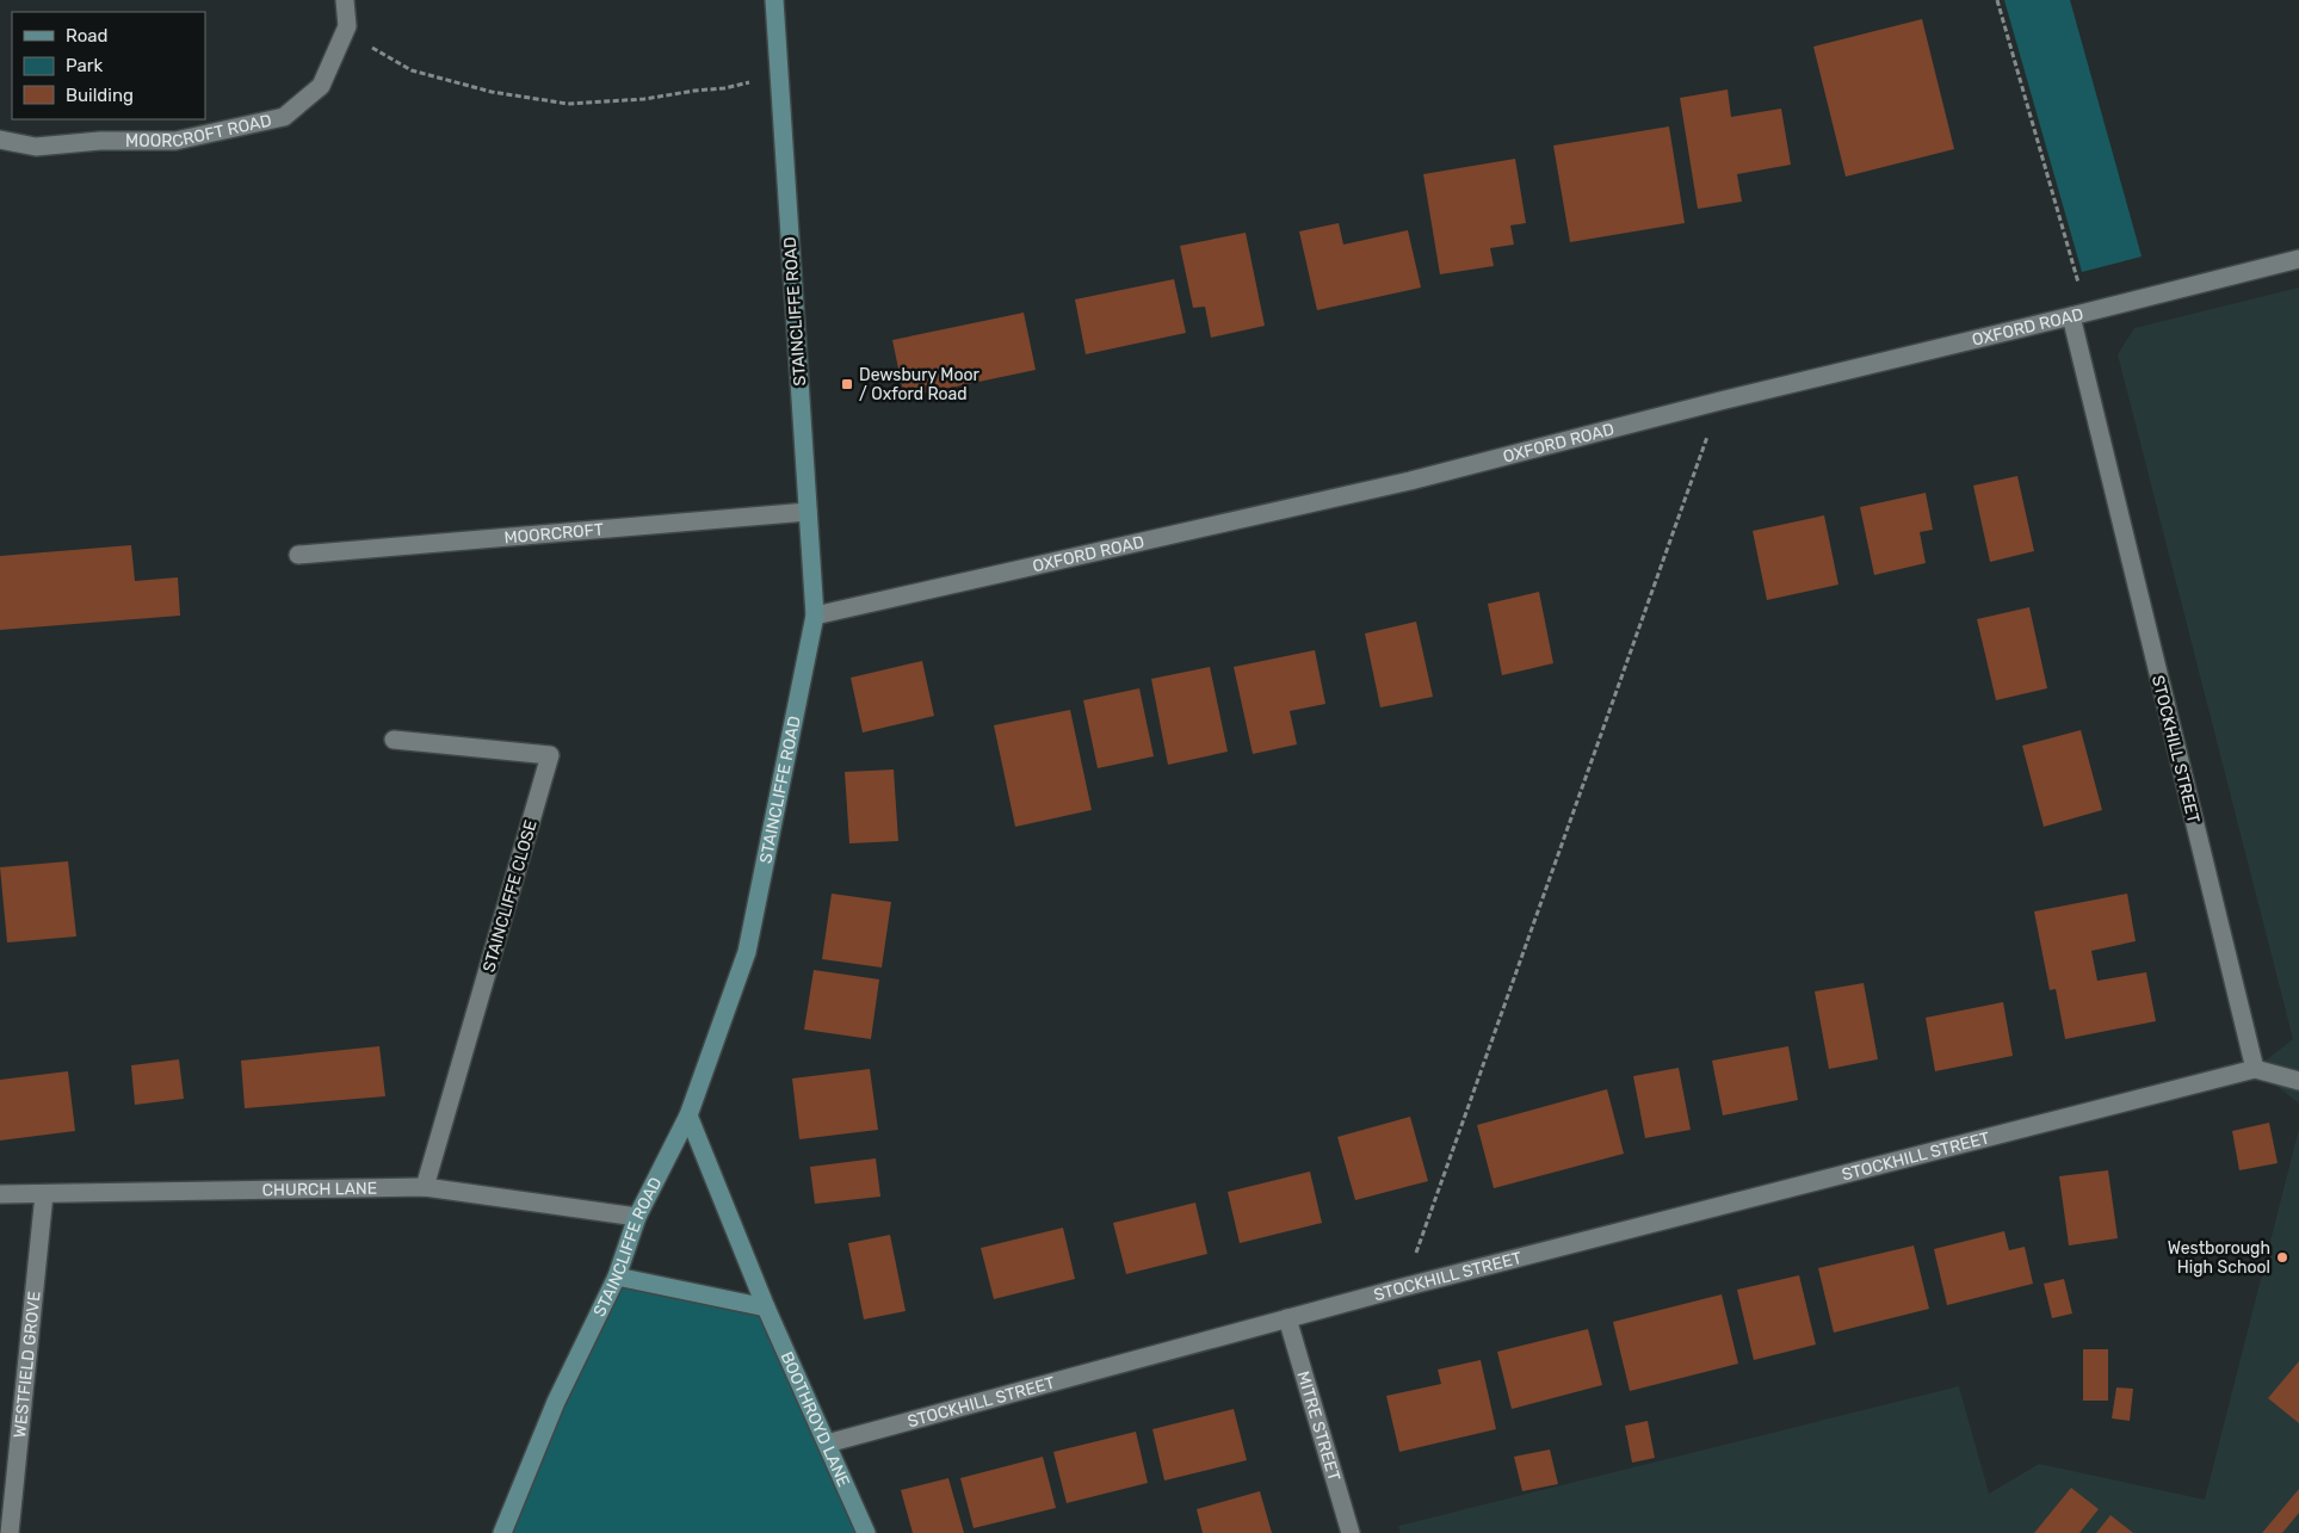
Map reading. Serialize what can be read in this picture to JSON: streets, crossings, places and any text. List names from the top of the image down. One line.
{"streets":{"street":["MOORCROFT ROAD","STAINCLIFFE ROAD","OXFORD ROAD","MOORCROFT","STOCKHILL STREET","STAINCLIFFE CLOSE","CHURCH LANE","WESTFIELD GROVE","BOOTHROYD LANE","MITRE STREET"]},"crossings":[["STAINCLIFFE ROAD","OXFORD ROAD"],["STAINCLIFFE ROAD","MOORCROFT"],["STAINCLIFFE ROAD","CHURCH LANE"],["STAINCLIFFE ROAD","BOOTHROYD LANE"],["OXFORD ROAD","STOCKHILL STREET"],["STOCKHILL STREET","BOOTHROYD LANE"],["STOCKHILL STREET","MITRE STREET"],["STAINCLIFFE CLOSE","CHURCH LANE"],["CHURCH LANE","WESTFIELD GROVE"]],"places":{"transit":["Dewsbury Moor / Oxford Road"],"other":["Westborough High School"]},"legend":["Road","Park","Building"]}
